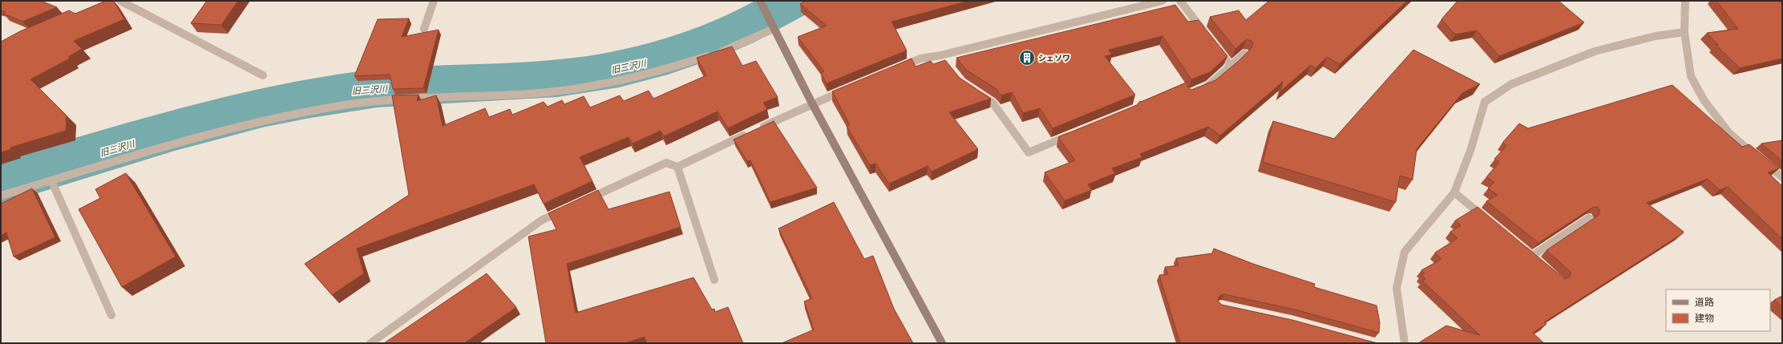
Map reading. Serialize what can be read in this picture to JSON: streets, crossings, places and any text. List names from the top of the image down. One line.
{"water":["旧三沢川"],"places":{"building":["シェソワ"]},"legend":["道路","建物"]}
